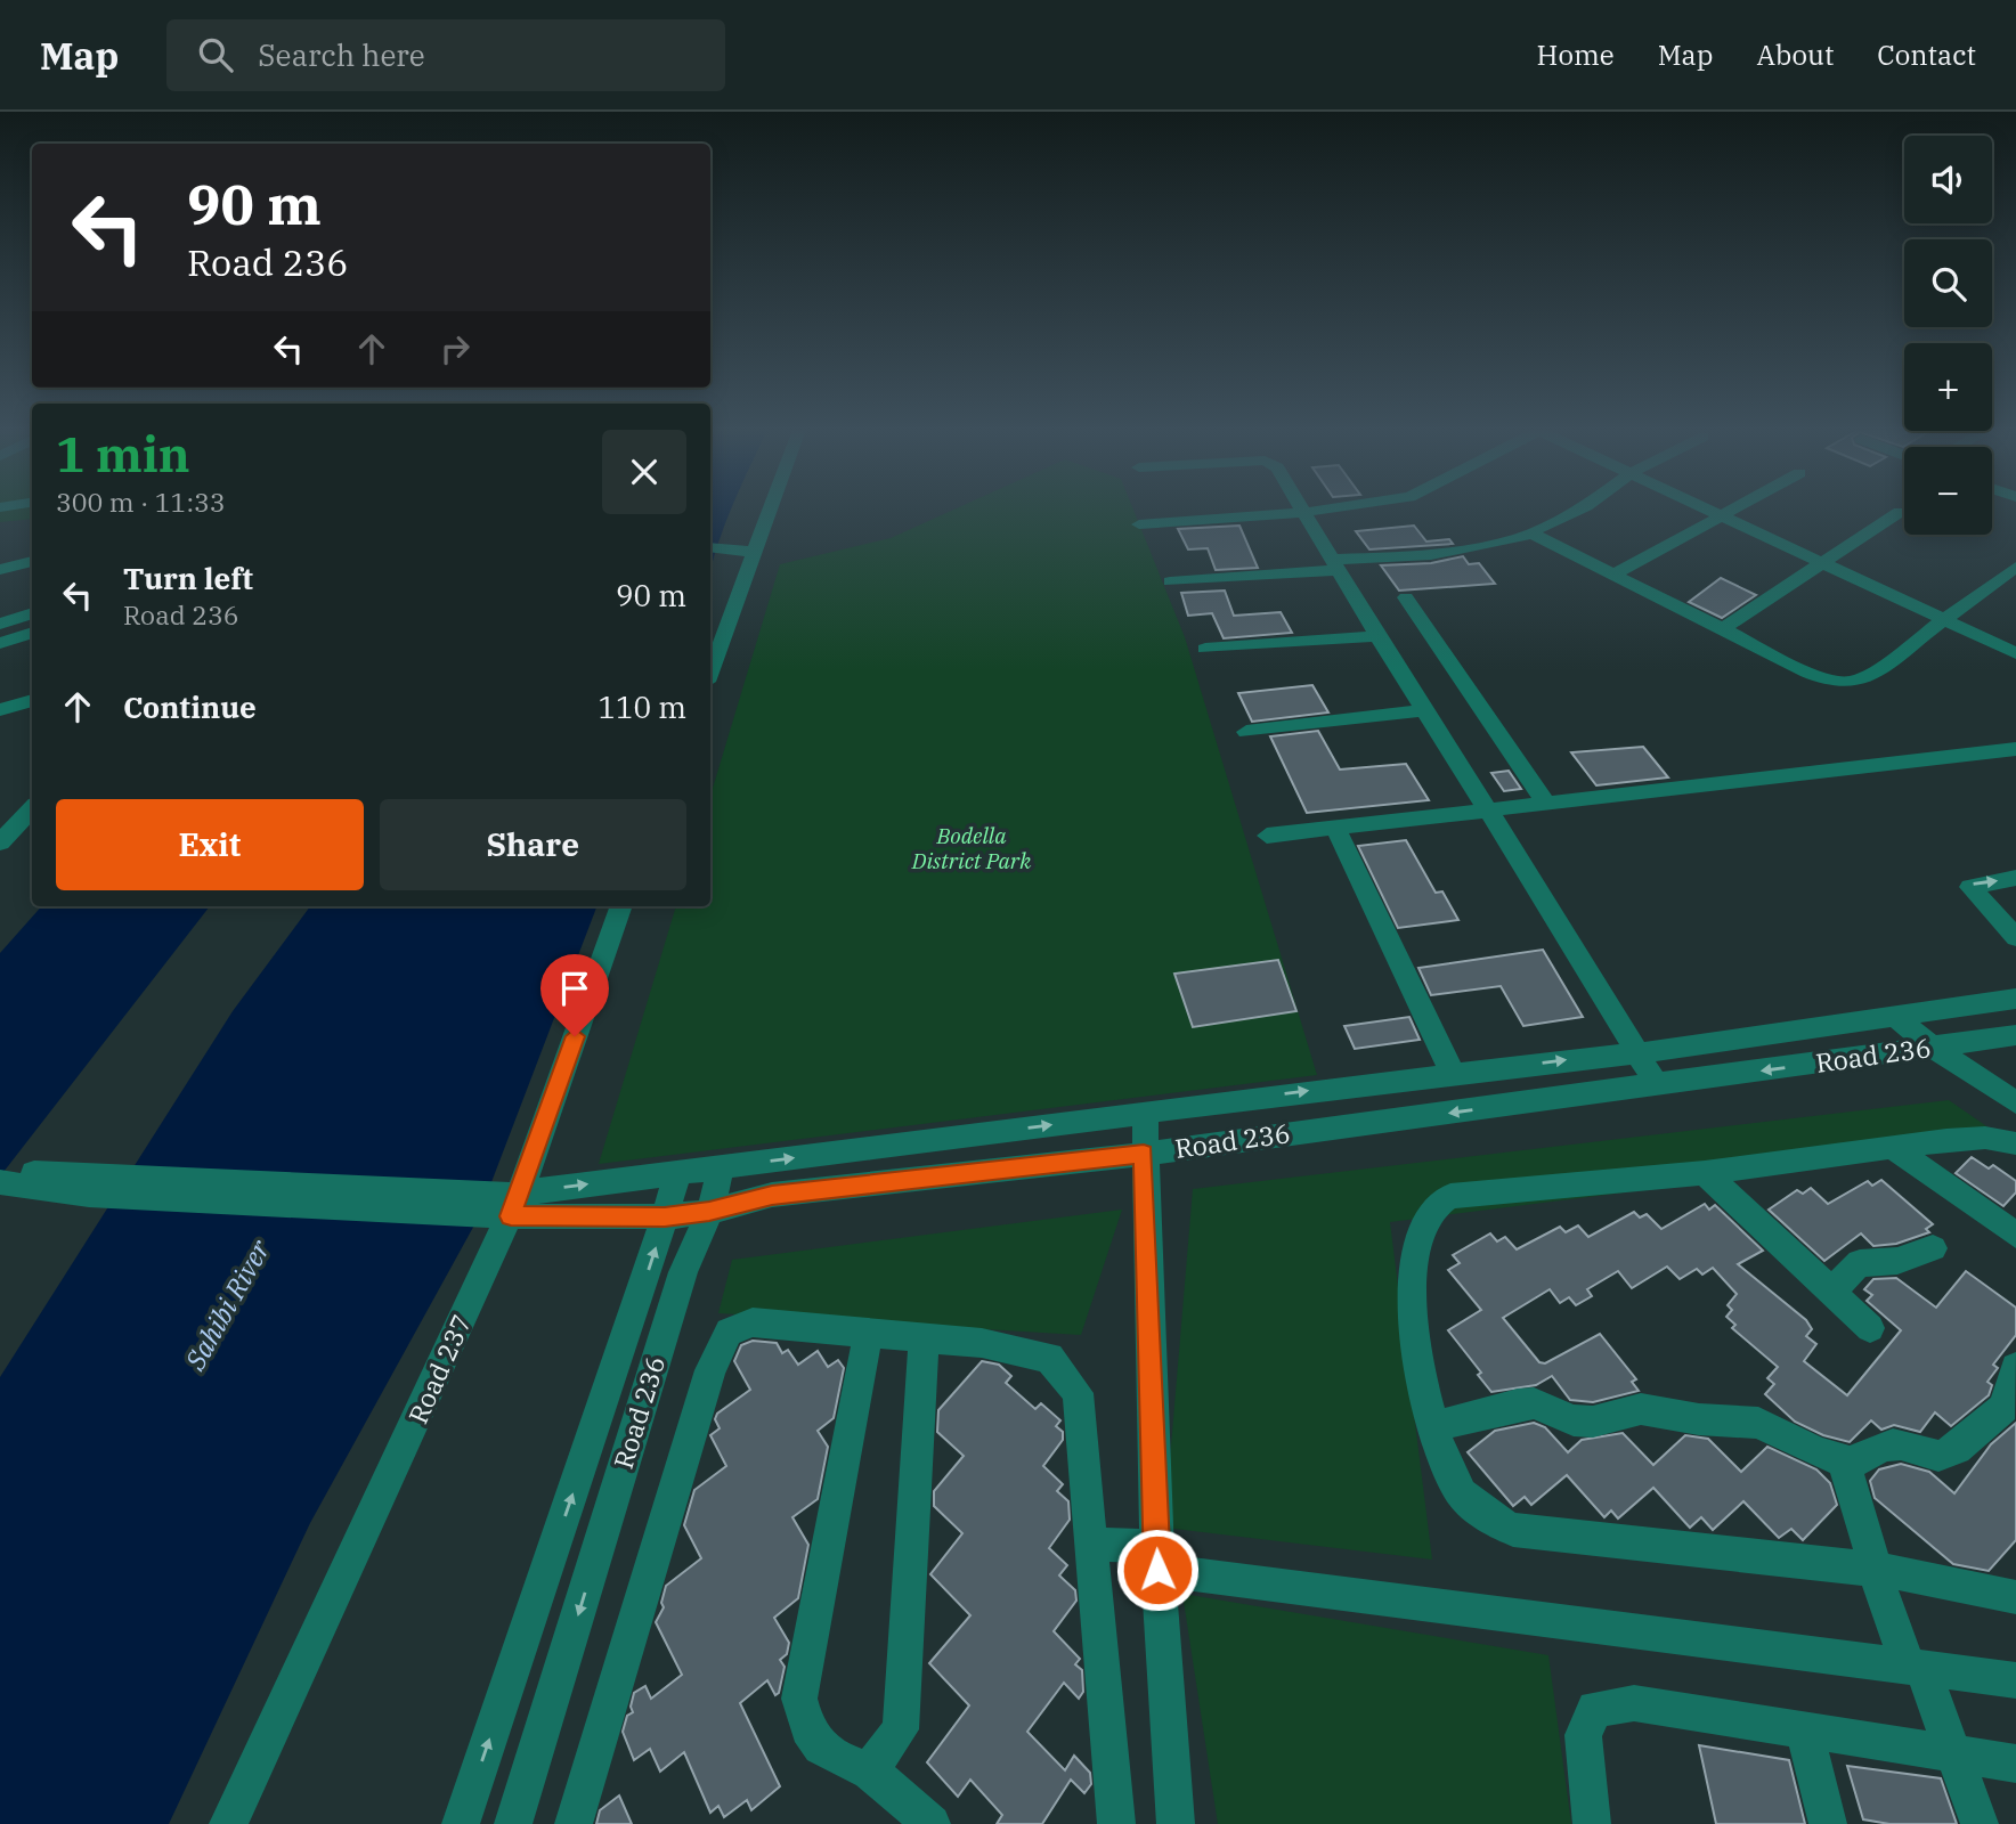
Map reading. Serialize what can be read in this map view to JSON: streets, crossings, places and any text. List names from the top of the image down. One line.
{"streets":{"street":["Road 236","Road 237"]},"one_way":["Road 236"],"water":["Sahibi River"],"parks":["Bodella District Park"],"page":{"header":"Map","search":"Search here","nav":["Home","Map","About","Contact"],"map_buttons":["+","−"],"turn":["90 m","Road 236"],"heading":["1 min","300 m · 11:33"],"list":[{"name":"Turn left","note":"Road 236","value":"90 m"},{"name":"Continue","value":"110 m"}],"buttons":["Exit","Share"]}}
